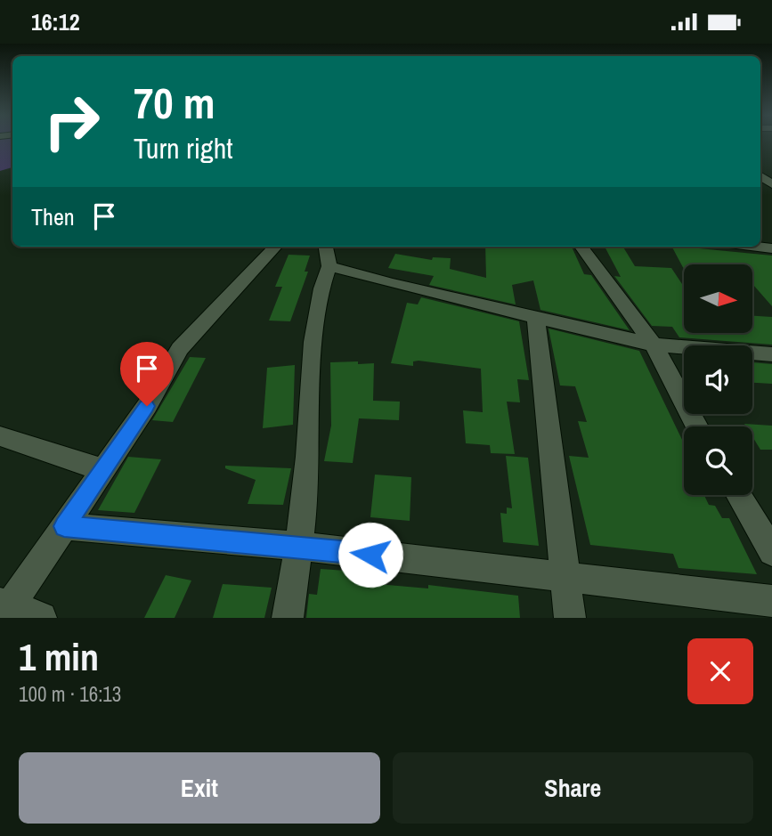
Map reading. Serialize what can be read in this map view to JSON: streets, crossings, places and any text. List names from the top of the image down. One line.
{"north":"right","page":{"status":"16:12","turn":["70 m","Turn right"],"then":"Then","heading":["1 min","100 m · 16:13"],"buttons":["Exit","Share"]}}
